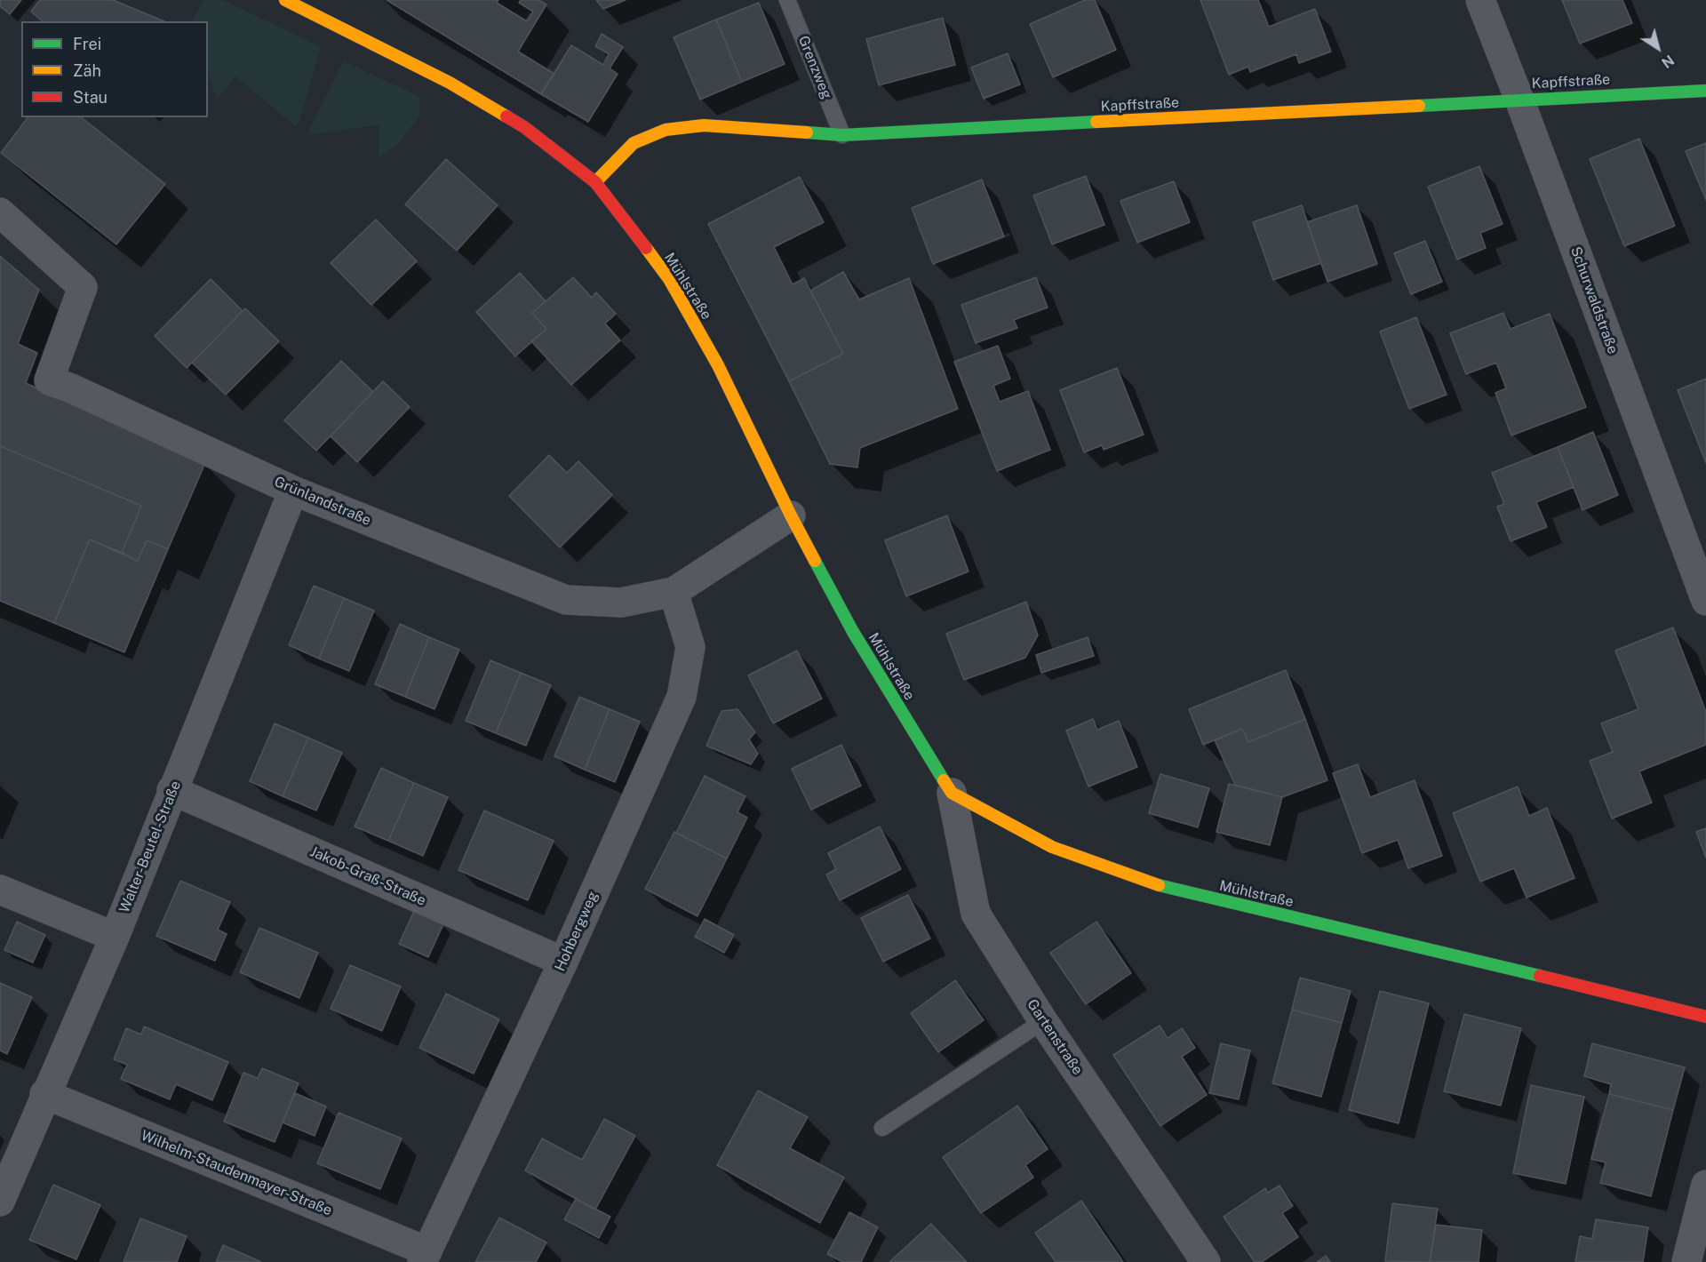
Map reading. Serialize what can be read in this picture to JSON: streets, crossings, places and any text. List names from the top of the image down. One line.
{"streets":{"street":["Kapffstraße","Mühlstraße","Schurwaldstraße","Grünlandstraße","Walter-Beutel-Straße","Jakob-Graß-Straße","Hohbergweg","Gartenstraße","Wilhelm-Staudenmayer-Straße"],"lane":["Grenzweg"]},"crossings":[["Grenzweg","Kapffstraße"],["Kapffstraße","Mühlstraße"],["Kapffstraße","Schurwaldstraße"],["Mühlstraße","Grünlandstraße"],["Mühlstraße","Gartenstraße"],["Grünlandstraße","Walter-Beutel-Straße"],["Grünlandstraße","Hohbergweg"],["Walter-Beutel-Straße","Jakob-Graß-Straße"],["Walter-Beutel-Straße","Wilhelm-Staudenmayer-Straße"],["Jakob-Graß-Straße","Hohbergweg"],["Hohbergweg","Wilhelm-Staudenmayer-Straße"]],"legend":["Frei","Zäh","Stau"],"north":"bottom right"}
